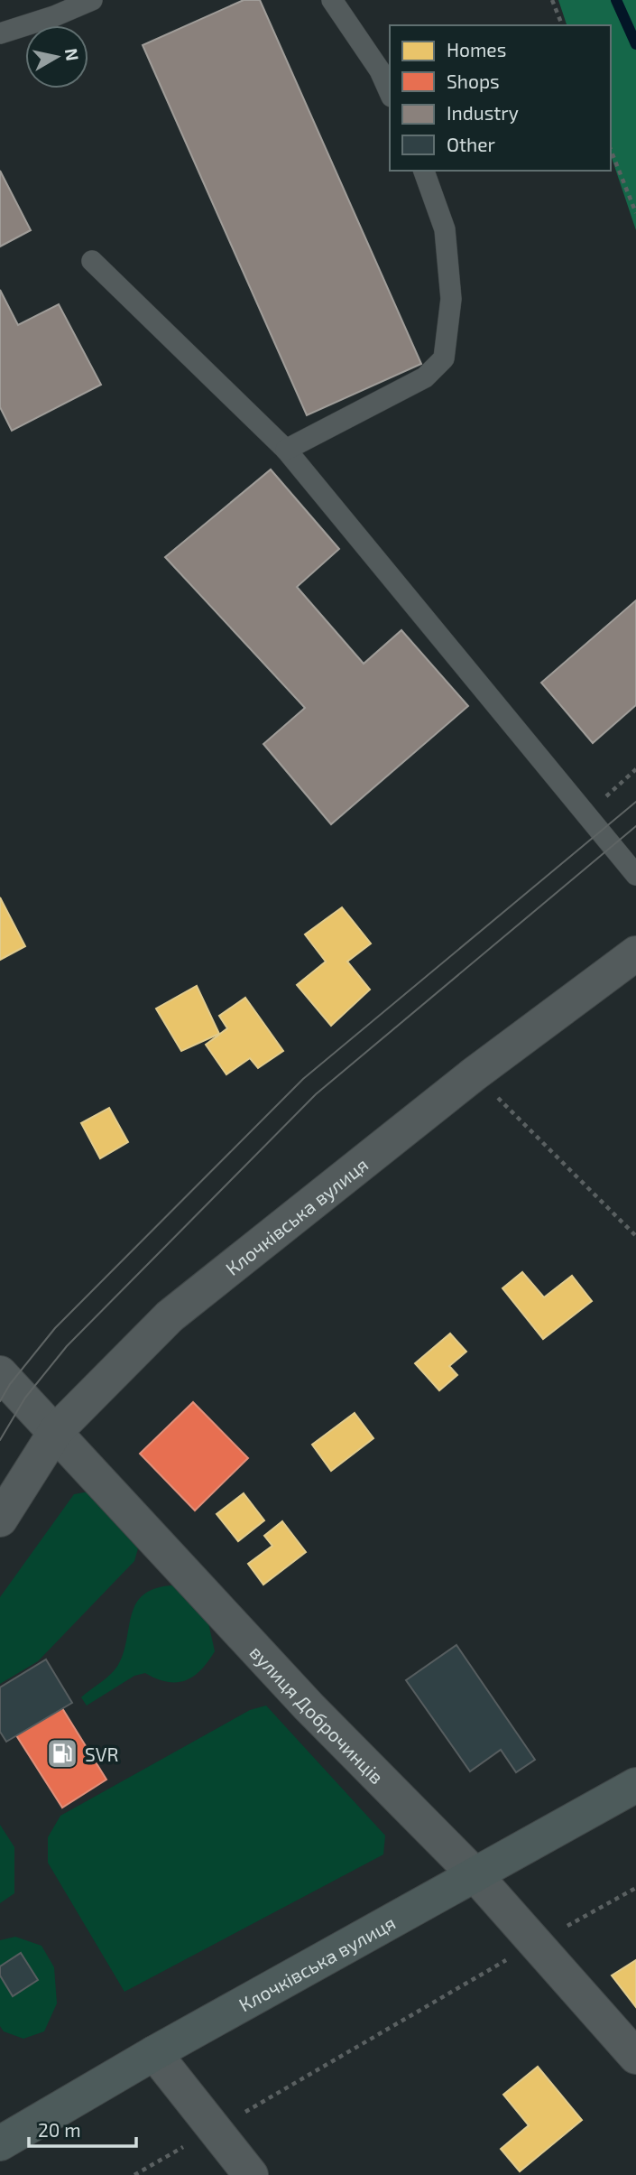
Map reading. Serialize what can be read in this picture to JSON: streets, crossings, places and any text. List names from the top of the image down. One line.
{"streets":{"main road":["Клочківська вулиця"],"street":["вулиця Доброчинців"]},"crossings":[["Клочківська вулиця","вулиця Доброчинців"]],"places":{"fuel station":["SVR"]},"legend":["Homes","Shops","Industry","Other"],"scale_bar":"20 m","north":"right"}
